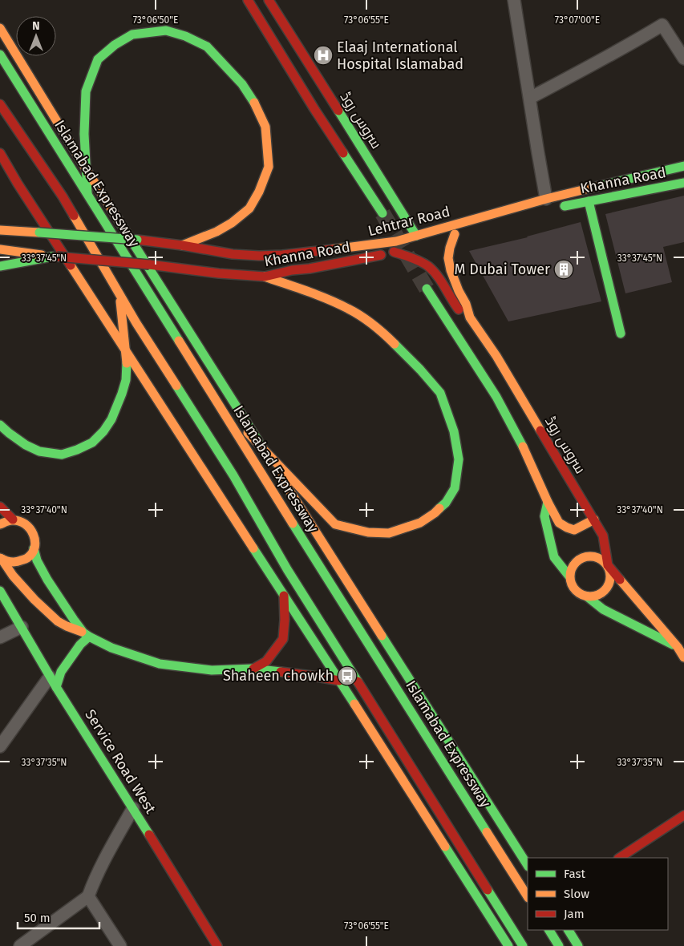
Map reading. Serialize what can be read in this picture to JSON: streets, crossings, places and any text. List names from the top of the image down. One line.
{"streets":{"main road":["سروس روڈ","Khanna Road","Islamabad Expressway","Lehtrar Road","Service Road West"]},"crossings":[["سروس روڈ","Khanna Road"],["سروس روڈ","Lehtrar Road"]],"places":{"hospital":["Elaaj International Hospital Islamabad"],"building":["M Dubai Tower"],"bus stop":["Shaheen chowkh"]},"legend":["Fast","Slow","Jam"],"scale_bar":"50 m","north":"top","coordinates":["73°06'50\"E","73°06'55\"E","73°07'00\"E","33°37'45\"N","33°37'40\"N","33°37'35\"N"]}
